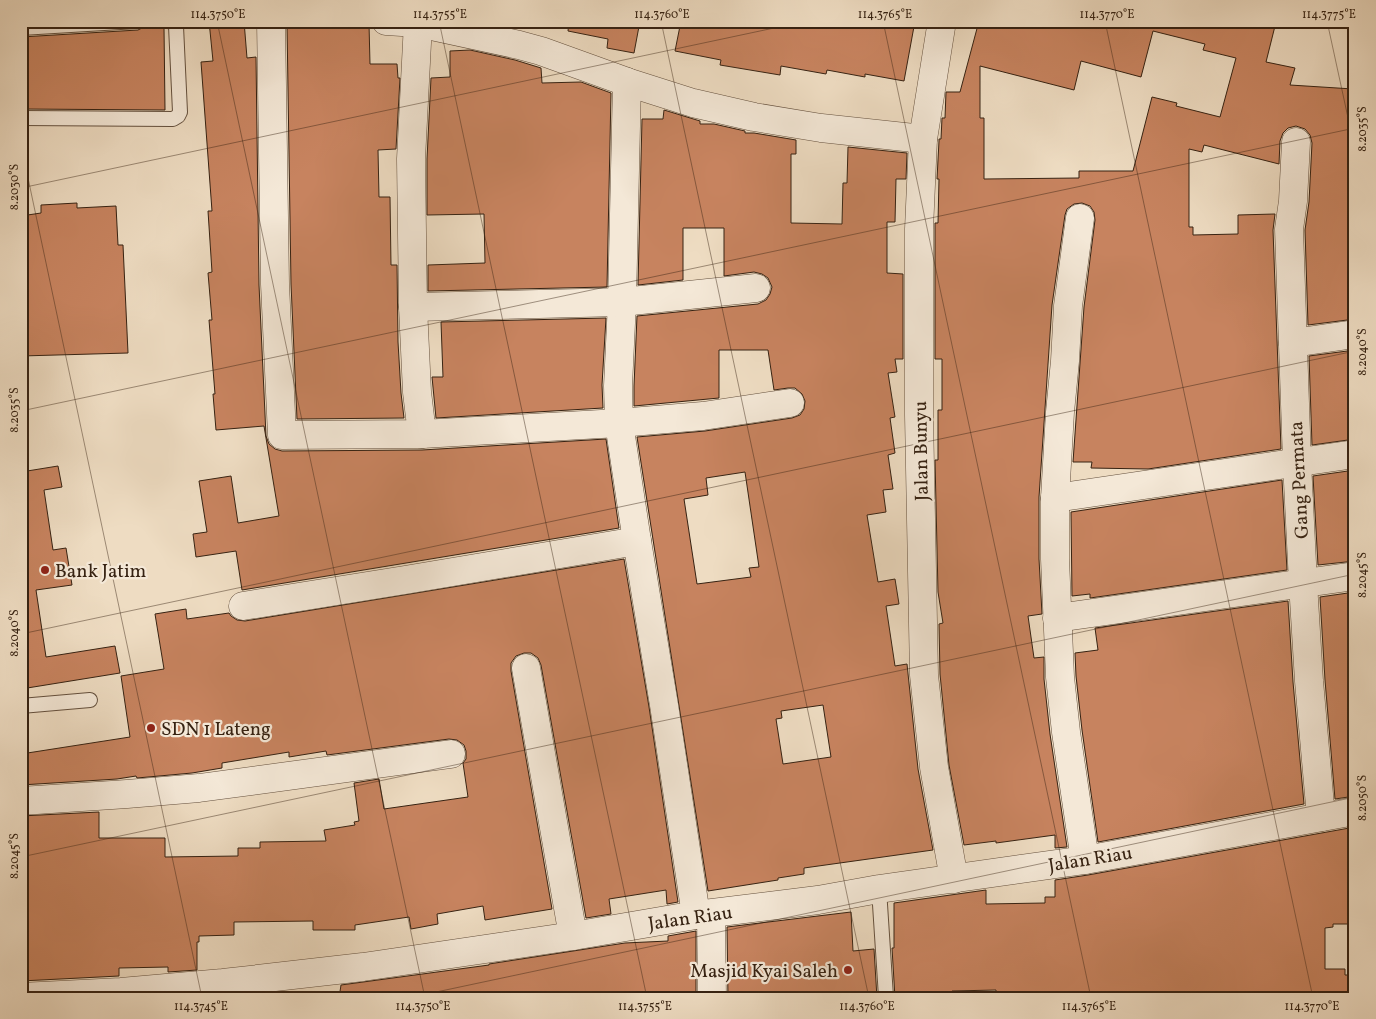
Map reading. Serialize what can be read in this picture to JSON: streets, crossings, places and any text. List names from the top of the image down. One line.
{"streets":{"street":["Jalan Bunyu","Gang Permata","Jalan Riau"]},"crossings":[["Jalan Bunyu","Jalan Riau"],["Gang Permata","Jalan Riau"]],"places":["Bank Jatim","SDN 1 Lateng","Masjid Kyai Saleh"],"coordinates":["114.3750°E","114.3755°E","114.3760°E","114.3765°E","114.3770°E","114.3775°E","8.2035°S","8.2030°S","8.2040°S","8.2045°S","8.2050°S","114.3745°E"]}
